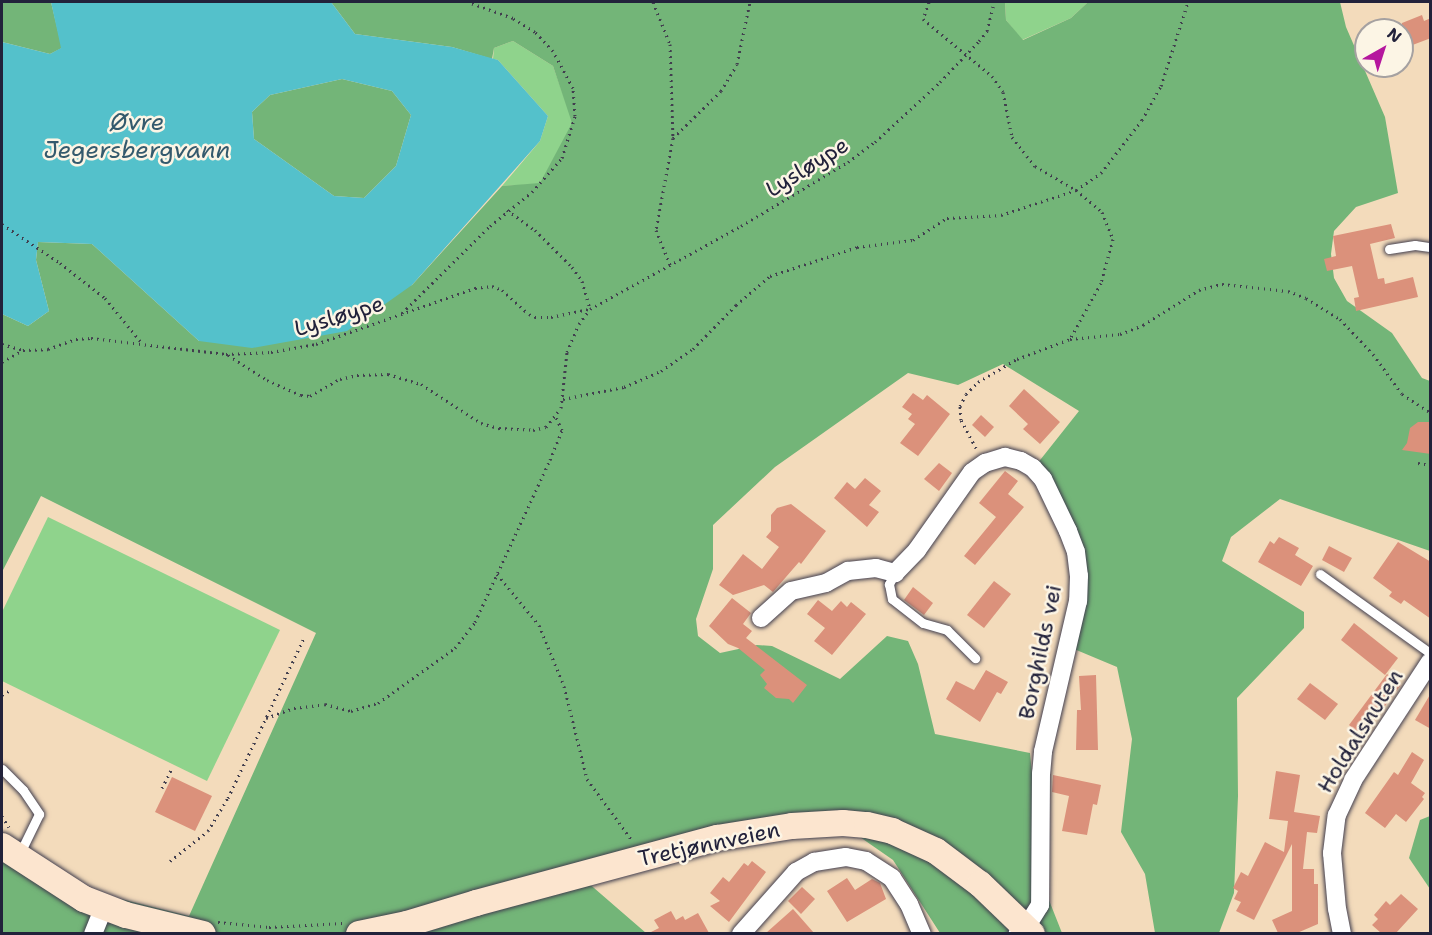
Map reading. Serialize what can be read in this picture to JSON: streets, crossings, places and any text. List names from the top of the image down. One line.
{"streets":{"street":["Borghilds vei","Holdalsnuten","Tretjønnveien"],"path":["Lysløype"]},"crossings":[["Borghilds vei","Tretjønnveien"]],"water":["Øvre Jegersbergvann"],"north":"top right"}
